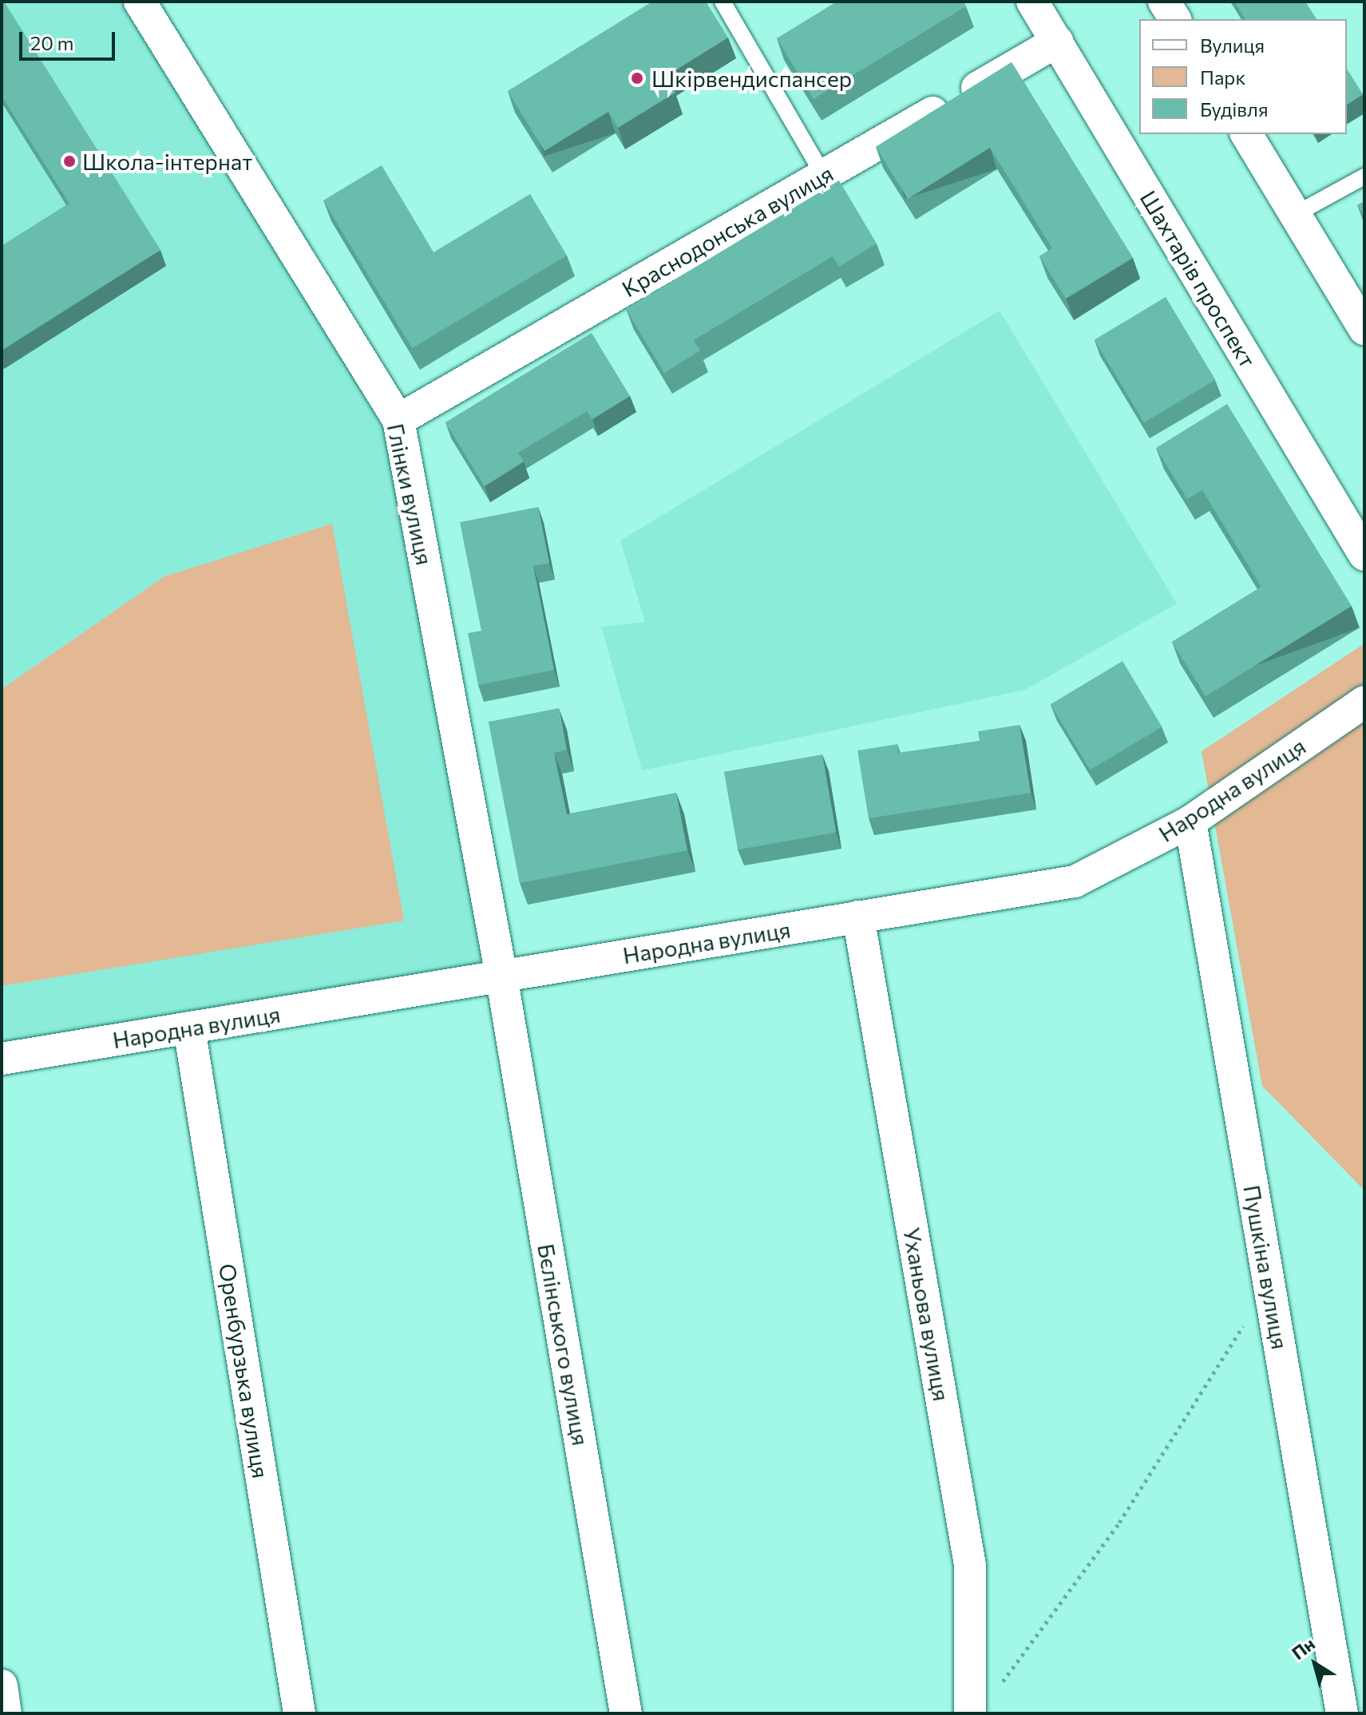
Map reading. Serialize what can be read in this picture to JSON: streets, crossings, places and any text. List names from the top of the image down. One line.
{"streets":{"street":["Краснодонська вулиця","Шахтарів проспект","Глінки вулиця","Народна вулиця","Пушкіна вулиця","Уханьова вулиця","Бєлінського вулиця","Оренбурзька вулиця"]},"crossings":[["Краснодонська вулиця","Шахтарів проспект"],["Краснодонська вулиця","Глінки вулиця"],["Глінки вулиця","Народна вулиця"],["Глінки вулиця","Бєлінського вулиця"],["Народна вулиця","Пушкіна вулиця"],["Народна вулиця","Уханьова вулиця"],["Народна вулиця","Бєлінського вулиця"],["Народна вулиця","Оренбурзька вулиця"]],"places":["Шкірвендиспансер","Школа-інтернат"],"legend":["Вулиця","Парк","Будівля"],"scale_bar":"20 m","north":"top left"}
